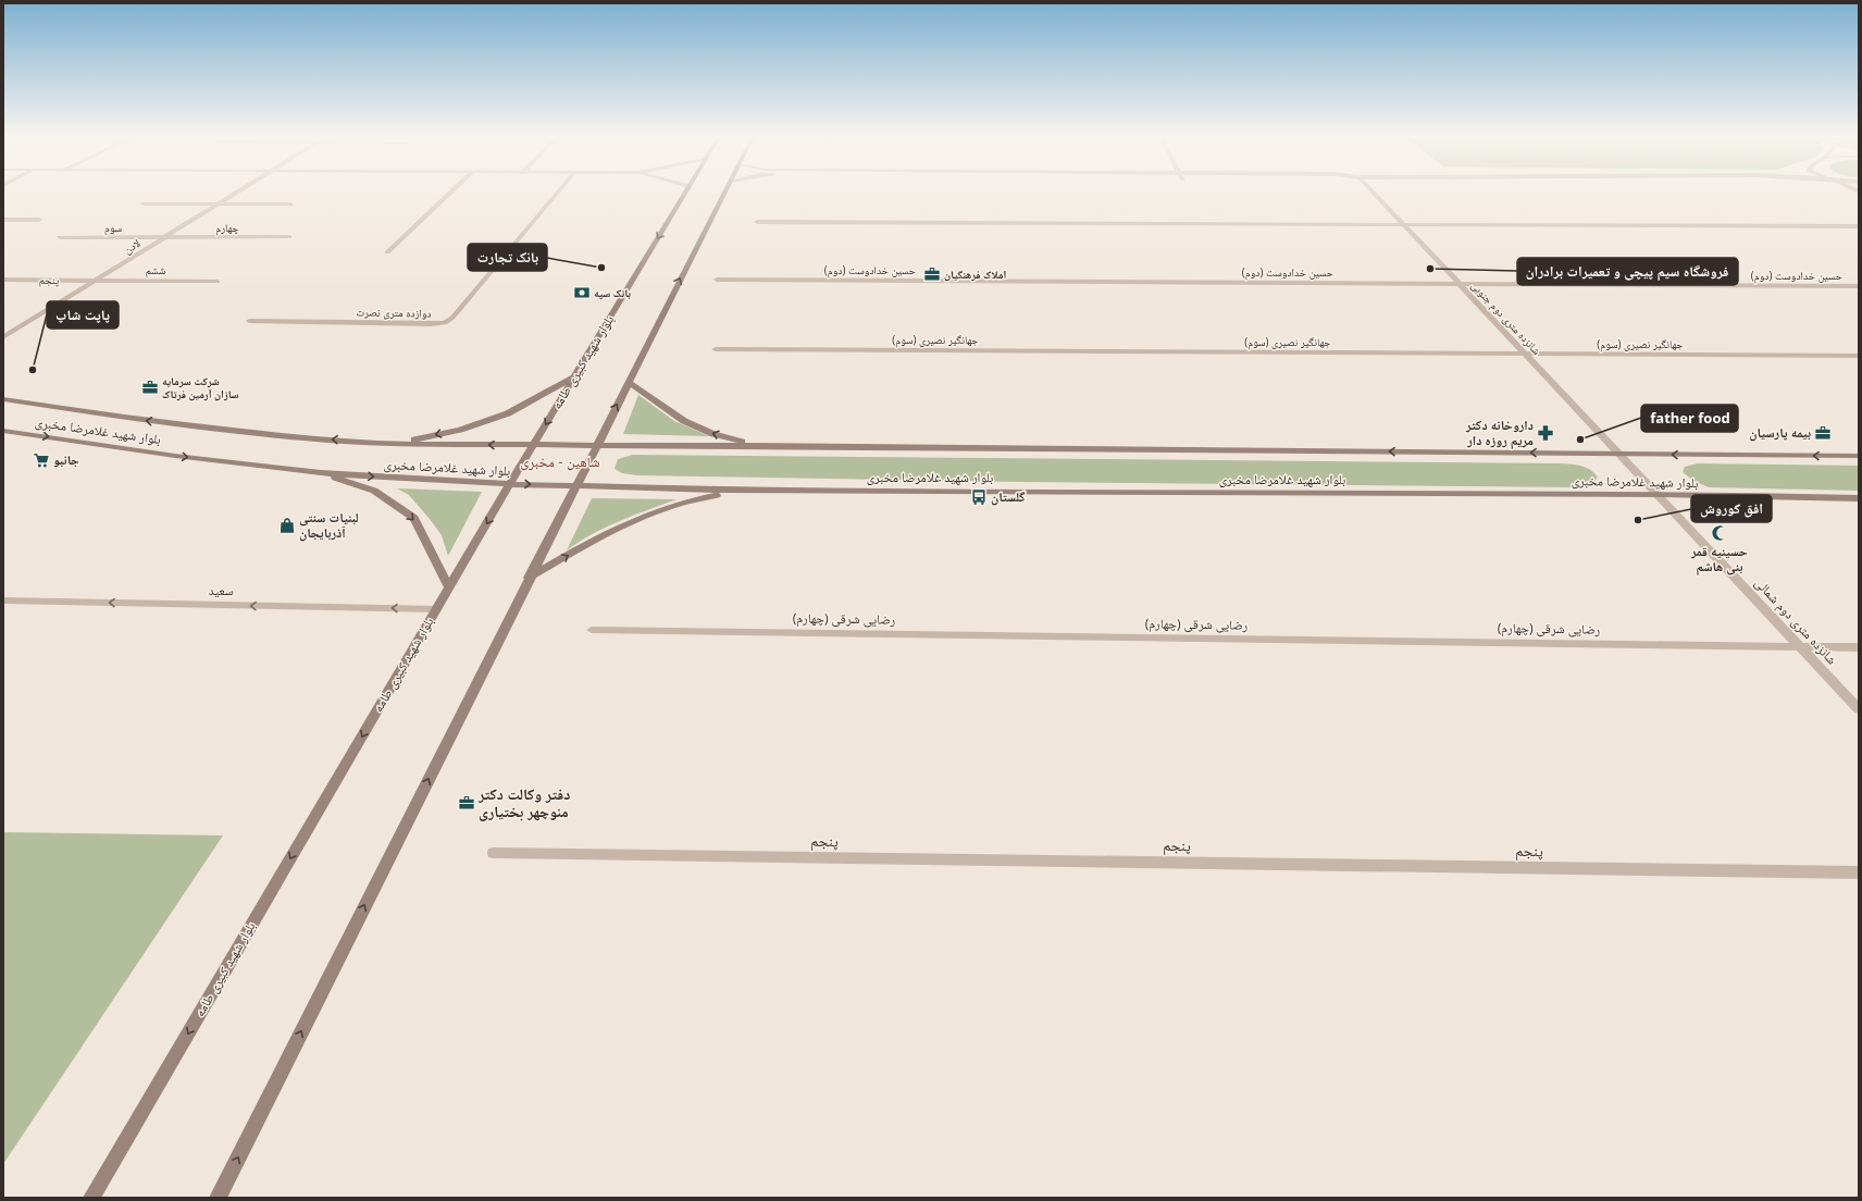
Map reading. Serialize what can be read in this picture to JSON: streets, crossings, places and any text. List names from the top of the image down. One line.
{"streets":{"main road":["بلوار شهید کبیری طامه","بلوار شهید غلامرضا مخبری"],"street":["سوم","چهارم","لادن","ششم","حسین خدادوست (دوم)","پنجم","دوازده متری نصرت","شانزده متری دوم جنوبی","جهانگیر نصیری (سوم)","سعید","رضایی شرقی (چهارم)","شانزده متری دوم شمالی"]},"crossings":[["سوم","چهارم"],["سوم","لادن"],["چهارم","لادن"],["لادن","ششم"],["لادن","پنجم"],["ششم","پنجم"],["حسین خدادوست (دوم)","شانزده متری دوم جنوبی"],["شانزده متری دوم جنوبی","جهانگیر نصیری (سوم)"],["شانزده متری دوم جنوبی","بلوار شهید غلامرضا مخبری"],["شانزده متری دوم جنوبی","شانزده متری دوم شمالی"],["بلوار شهید کبیری طامه","بلوار شهید غلامرضا مخبری"],["بلوار شهید کبیری طامه","سعید"],["بلوار شهید غلامرضا مخبری","شانزده متری دوم شمالی"],["رضایی شرقی (چهارم)","شانزده متری دوم شمالی"]],"one_way":["سعید"],"districts":["شاهین - مخبری"],"places":{"other":["بانک تجارت","فروشگاه سیم پیچی و تعمیرات برادران","پاپت شاپ","father food","افق کوروش"],"office":["املاک فرهنگیان","شرکت سرمایه سازان آرمین فرتاک","بیمه پارسیان","دفتر وکالت دکتر منوچهر بختیاری"],"bank":["بانک سپه"],"pharmacy":["داروخانه دکتر مریم روزه دار"],"supermarket":["جانبو"],"bus stop":["گلستان"],"shop":["لبنیات سنتی آذربایجان"],"mosque":["حسینیه قمر بنی هاشم"]}}
